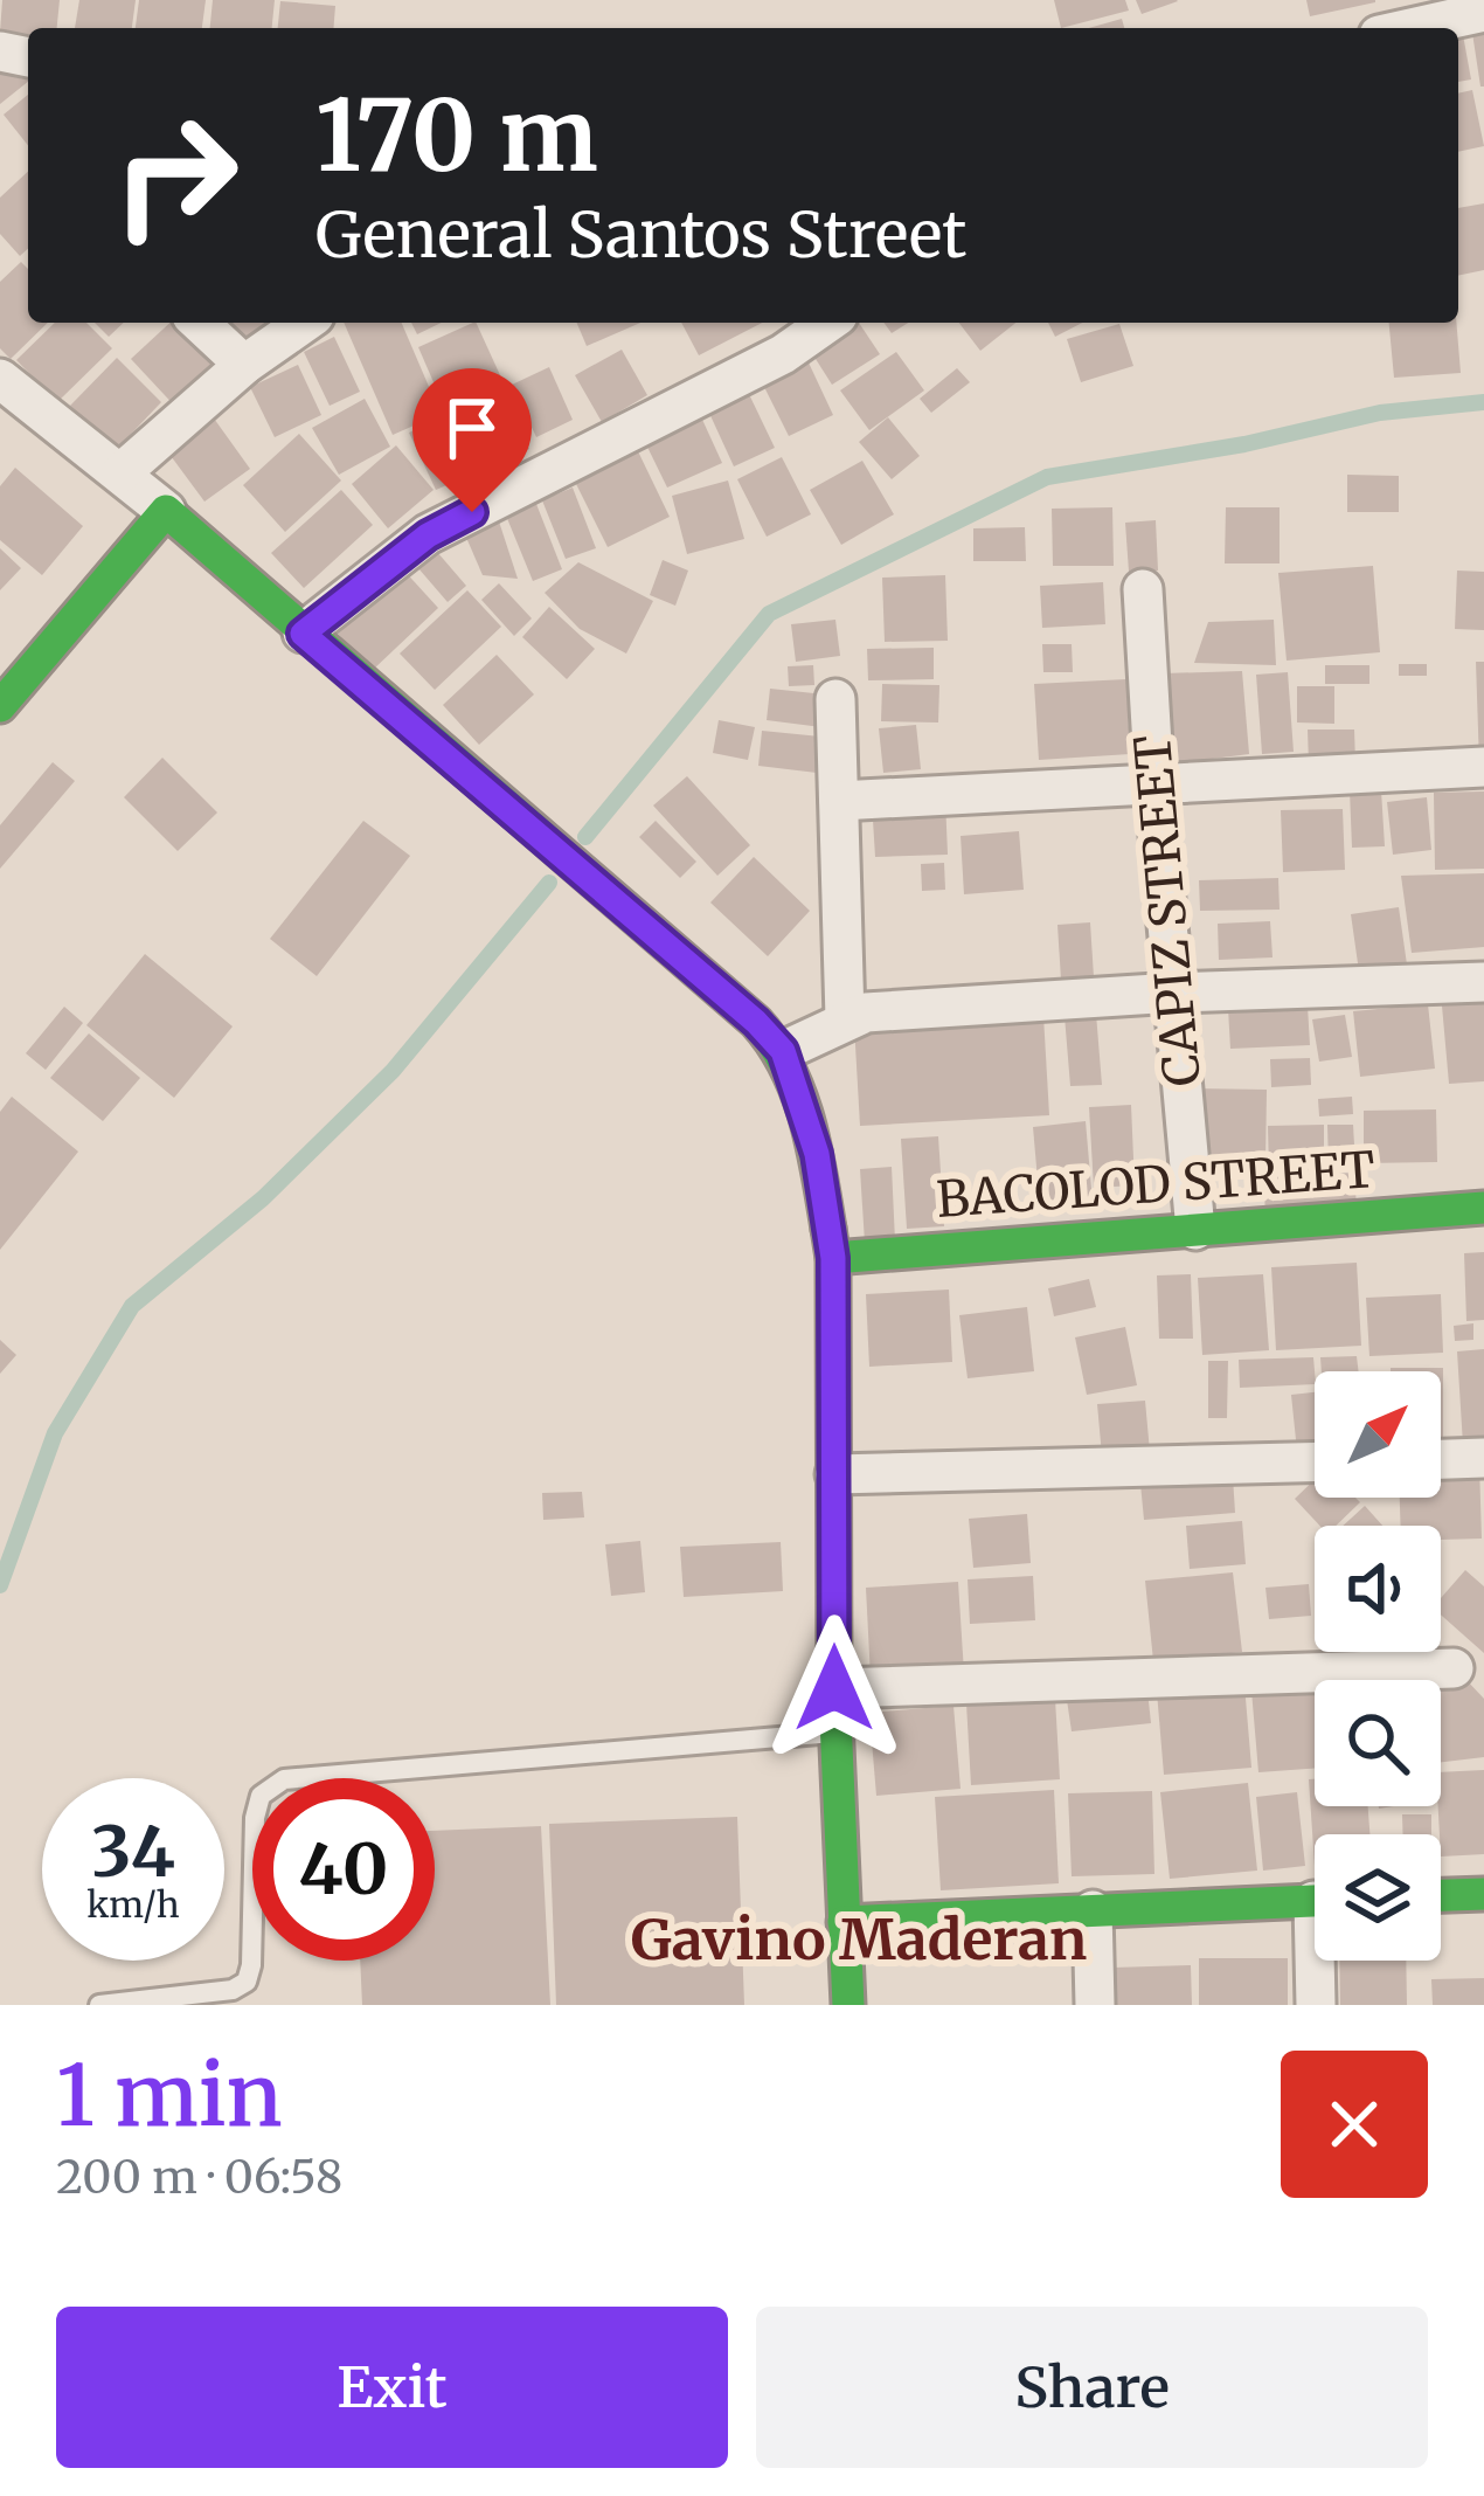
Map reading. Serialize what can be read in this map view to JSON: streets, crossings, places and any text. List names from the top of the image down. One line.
{"streets":{"street":["CAPIZ STREET","BACOLOD STREET"]},"crossings":[["CAPIZ STREET","BACOLOD STREET"]],"districts":["Gavino Maderan"],"north":"top right","page":{"turn":["170 m","General Santos Street"],"speed":"34 km/h","limit":"40","heading":["1 min","200 m · 06:58"],"buttons":["Exit","Share"]}}
